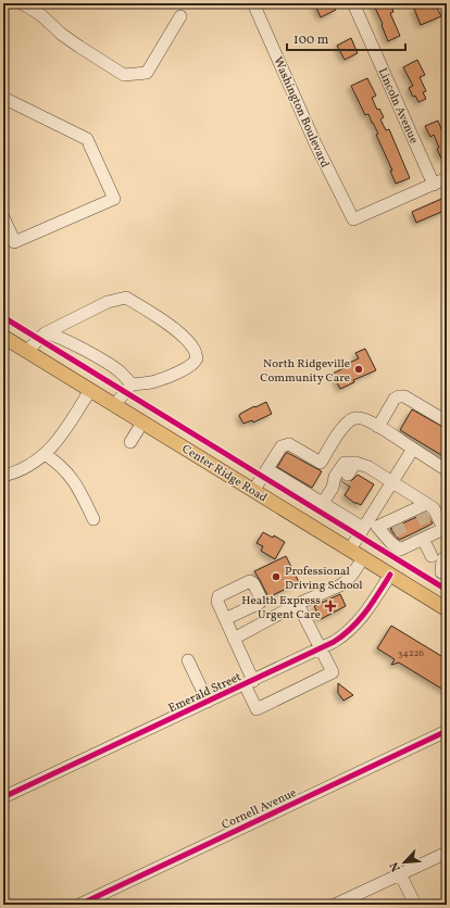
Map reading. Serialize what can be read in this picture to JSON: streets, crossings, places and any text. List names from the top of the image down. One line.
{"streets":{"main road":["Center Ridge Road"],"street":["Lincoln Avenue","Washington Boulevard","Emerald Street","Cornell Avenue"]},"crossings":[["Lincoln Avenue","Washington Boulevard"],["Center Ridge Road","Emerald Street"]],"places":{"other":["North Ridgeville Community Care","Professional Driving School"],"health":["Health Express Urgent Care"]},"house_numbers":["34226"],"scale_bar":"100 m","north":"bottom left"}
